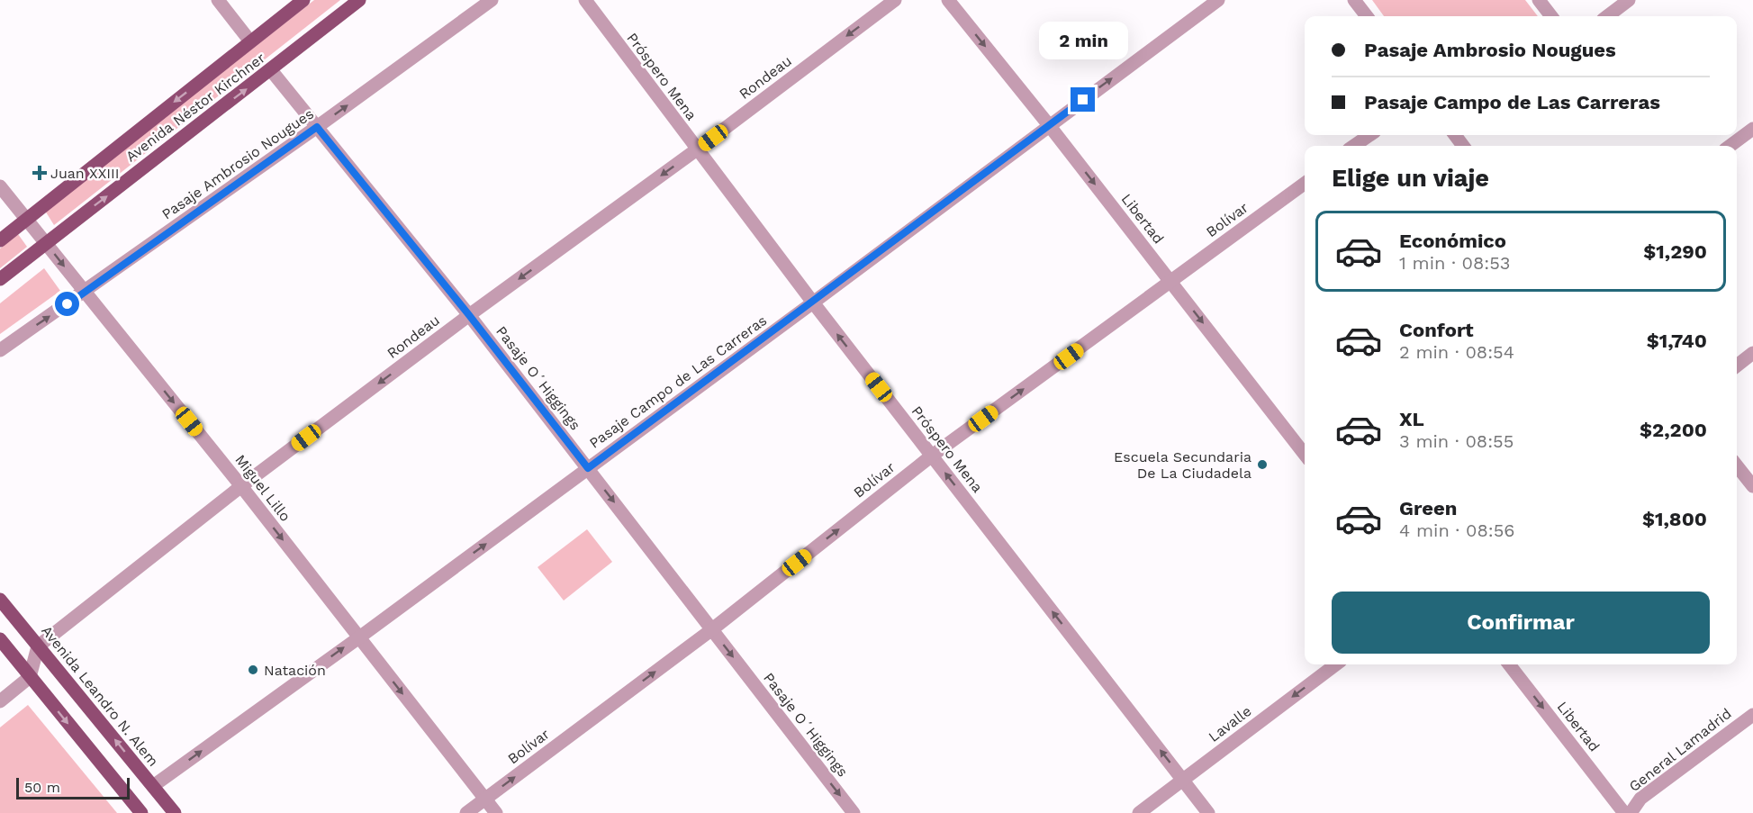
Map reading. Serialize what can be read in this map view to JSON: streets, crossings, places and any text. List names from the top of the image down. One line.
{"streets":{"main road":["Avenida Néstor Kirchner","Avenida Leandro N. Alem"],"street":["Próspero Mena","Rondeau","Pasaje Ambrosio Nougues","Libertad","Bolívar","Pasaje O´Higgings","Pasaje Campo de Las Carreras","Miguel Lillo","Lavalle","General Lamadrid"]},"crossings":[["Próspero Mena","Rondeau"],["Próspero Mena","Bolívar"],["Próspero Mena","Pasaje Campo de Las Carreras"],["Próspero Mena","Lavalle"],["Rondeau","Pasaje O´Higgings"],["Rondeau","Miguel Lillo"],["Rondeau","Avenida Leandro N. Alem"],["Avenida Néstor Kirchner","Pasaje O´Higgings"],["Avenida Néstor Kirchner","Miguel Lillo"],["Pasaje Ambrosio Nougues","Pasaje O´Higgings"],["Pasaje Ambrosio Nougues","Miguel Lillo"],["Libertad","Bolívar"],["Libertad","Pasaje Campo de Las Carreras"],["Bolívar","Pasaje O´Higgings"],["Bolívar","Miguel Lillo"],["Pasaje O´Higgings","Pasaje Campo de Las Carreras"],["Pasaje Campo de Las Carreras","Miguel Lillo"],["Pasaje Campo de Las Carreras","Avenida Leandro N. Alem"]],"one_way":["Próspero Mena","Rondeau","Pasaje Ambrosio Nougues","Libertad","Bolívar","Pasaje O´Higgings","Pasaje Campo de Las Carreras","Miguel Lillo","Lavalle"],"places":{"health":["Juan XXIII"],"other":["Escuela Secundaria De La Ciudadela","Natación"]},"scale_bar":"50 m","page":{"banner":["Pasaje Ambrosio Nougues","Pasaje Campo de Las Carreras"],"bubble":"2 min","heading":"Elige un viaje","list":[{"name":"Económico","note":"1 min · 08:53","value":"$1,290"},{"name":"Confort","note":"2 min · 08:54","value":"$1,740"},{"name":"XL","note":"3 min · 08:55","value":"$2,200"},{"name":"Green","note":"4 min · 08:56","value":"$1,800"}],"buttons":"Confirmar","scale":"50 m"}}
